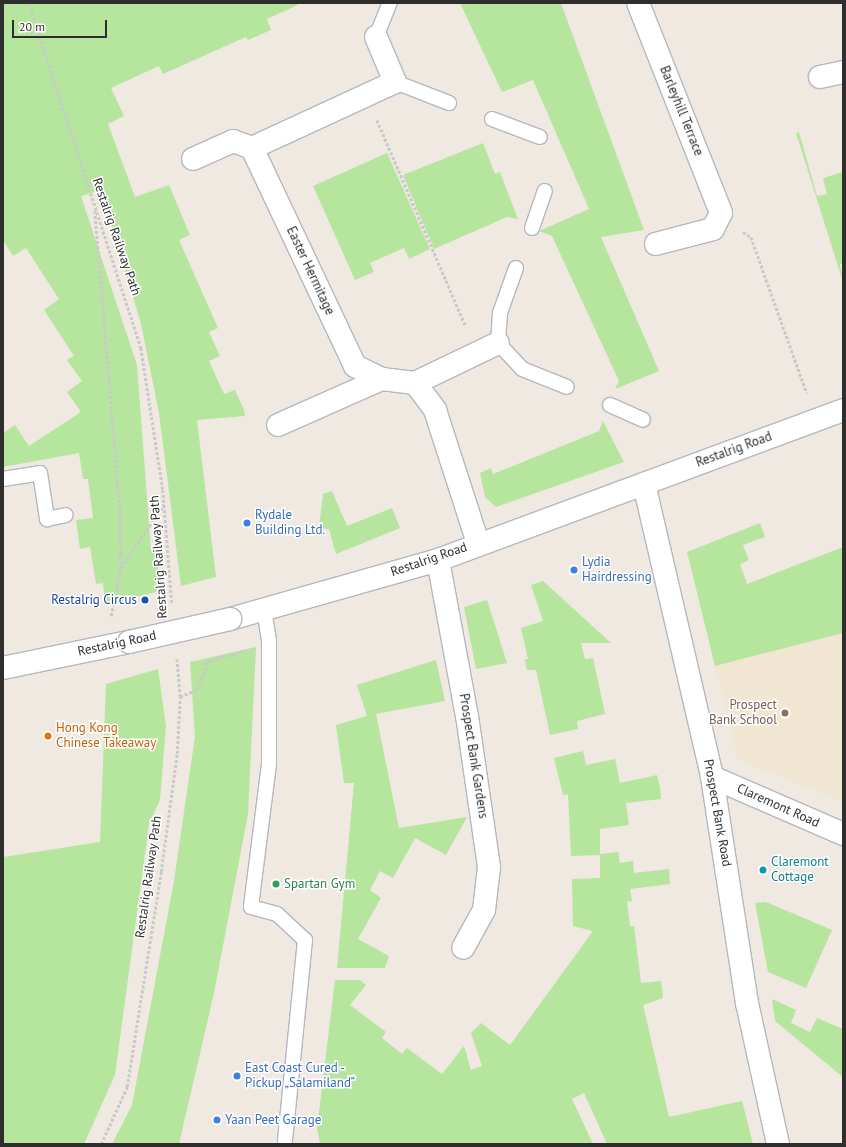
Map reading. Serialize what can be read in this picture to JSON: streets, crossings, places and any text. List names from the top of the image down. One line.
{"streets":{"street":["Barleyhill Terrace","Easter Hermitage","Restalrig Road","Prospect Bank Gardens","Claremont Road","Prospect Bank Road"],"path":["Restalrig Railway Path"]},"crossings":[["Restalrig Road","Prospect Bank Gardens"],["Restalrig Road","Prospect Bank Road"],["Claremont Road","Prospect Bank Road"]],"places":["Rydale Building Ltd.","Lydia Hairdressing","Restalrig Circus","Prospect Bank School","Hong Kong Chinese Takeaway","Claremont Cottage","Spartan Gym","East Coast Cured - Pickup „Salamiland“","Yaan Peet Garage"],"scale_bar":"20 m"}
